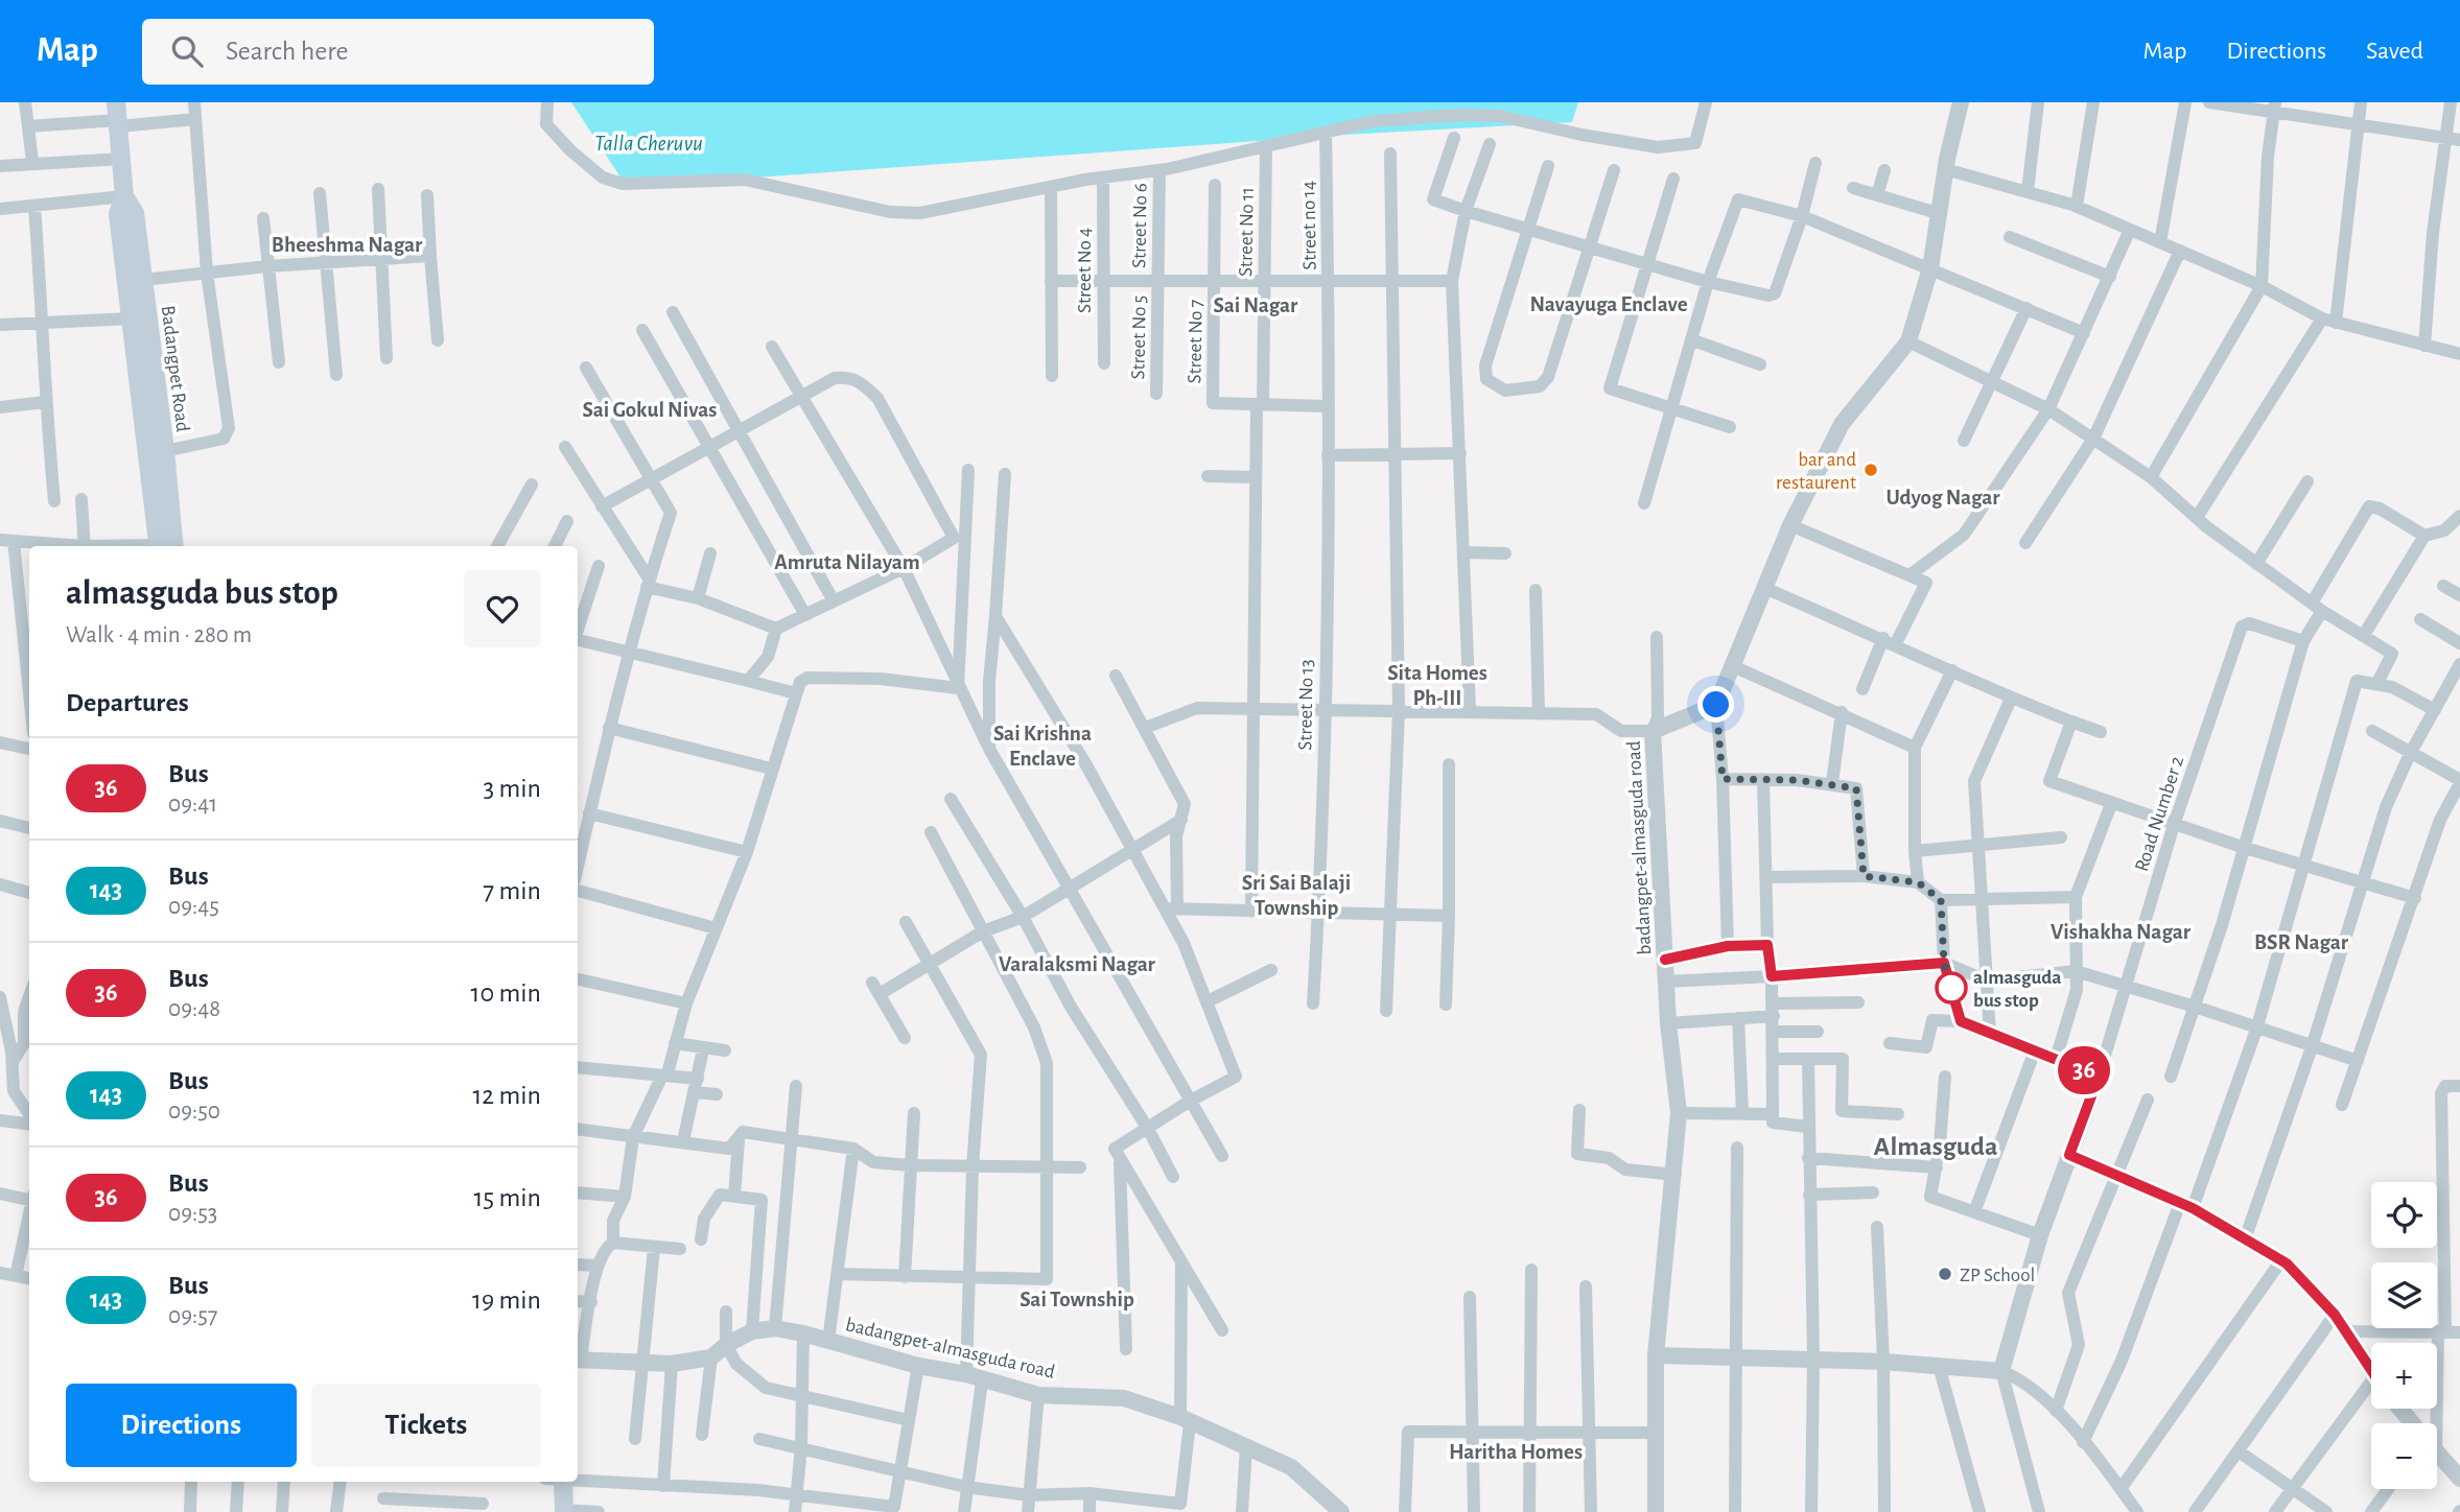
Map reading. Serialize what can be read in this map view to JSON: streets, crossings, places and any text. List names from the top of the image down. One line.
{"streets":{"main road":["Badangpet Road"],"street":["Street No 6","Street no 14","Street No 11","Street No 4","Street No 5","Street No 7","Street No 13","Road Number 2","badangpet-almasguda road"]},"crossings":[["Street No 6","Street No 5"],["Street no 14","Street No 13"],["Street No 11","Street No 7"]],"districts":["Bheeshma Nagar","Navayuga Enclave","Sai Nagar","Sai Gokul Nivas","Udyog Nagar","Amruta Nilayam","Sita Homes Ph-III","Sai Krishna Enclave","Sri Sai Balaji Township","Vishakha Nagar","BSR Nagar","Varalaksmi Nagar","Almasguda","Sai Township","Haritha Homes"],"water":["Talla Cheruvu"],"places":["bar and restaurent","almasguda bus stop","ZP School"],"lines":["bus line 36"],"page":{"header":"Map","search":"Search here","nav":["Map","Directions","Saved"],"on_map":"36","heading":[["almasguda bus stop","Walk · 4 min · 280 m"],"Departures"],"list":[{"mark":"36","name":"Bus","note":"09:41","value":"3 min"},{"mark":"143","name":"Bus","note":"09:45","value":"7 min"},{"mark":"36","name":"Bus","note":"09:48","value":"10 min"},{"mark":"143","name":"Bus","note":"09:50","value":"12 min"},{"mark":"36","name":"Bus","note":"09:53","value":"15 min"},{"mark":"143","name":"Bus","note":"09:57","value":"19 min"}],"map_buttons":["+","−"],"buttons":["Directions","Tickets"]}}
